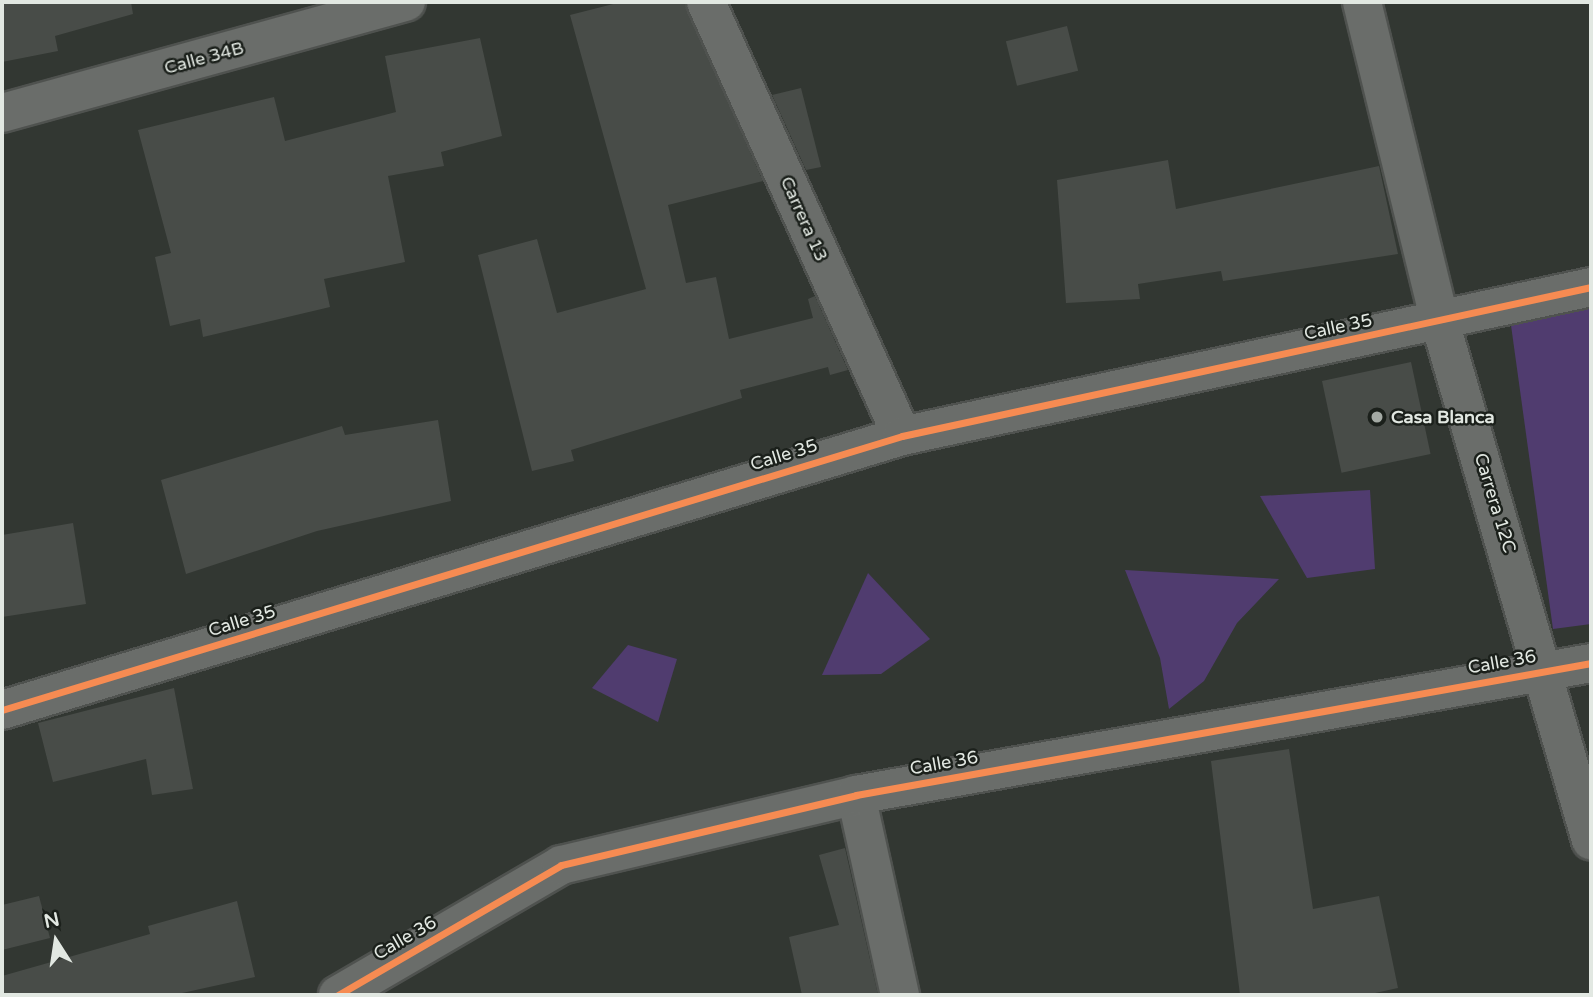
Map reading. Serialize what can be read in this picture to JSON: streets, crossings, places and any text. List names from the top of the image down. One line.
{"streets":{"street":["Calle 34B","Carrera 13","Calle 35","Carrera 12C","Calle 36"]},"crossings":[["Carrera 13","Calle 35"],["Calle 35","Carrera 12C"],["Carrera 12C","Calle 36"]],"places":["Casa Blanca"],"north":"top"}
